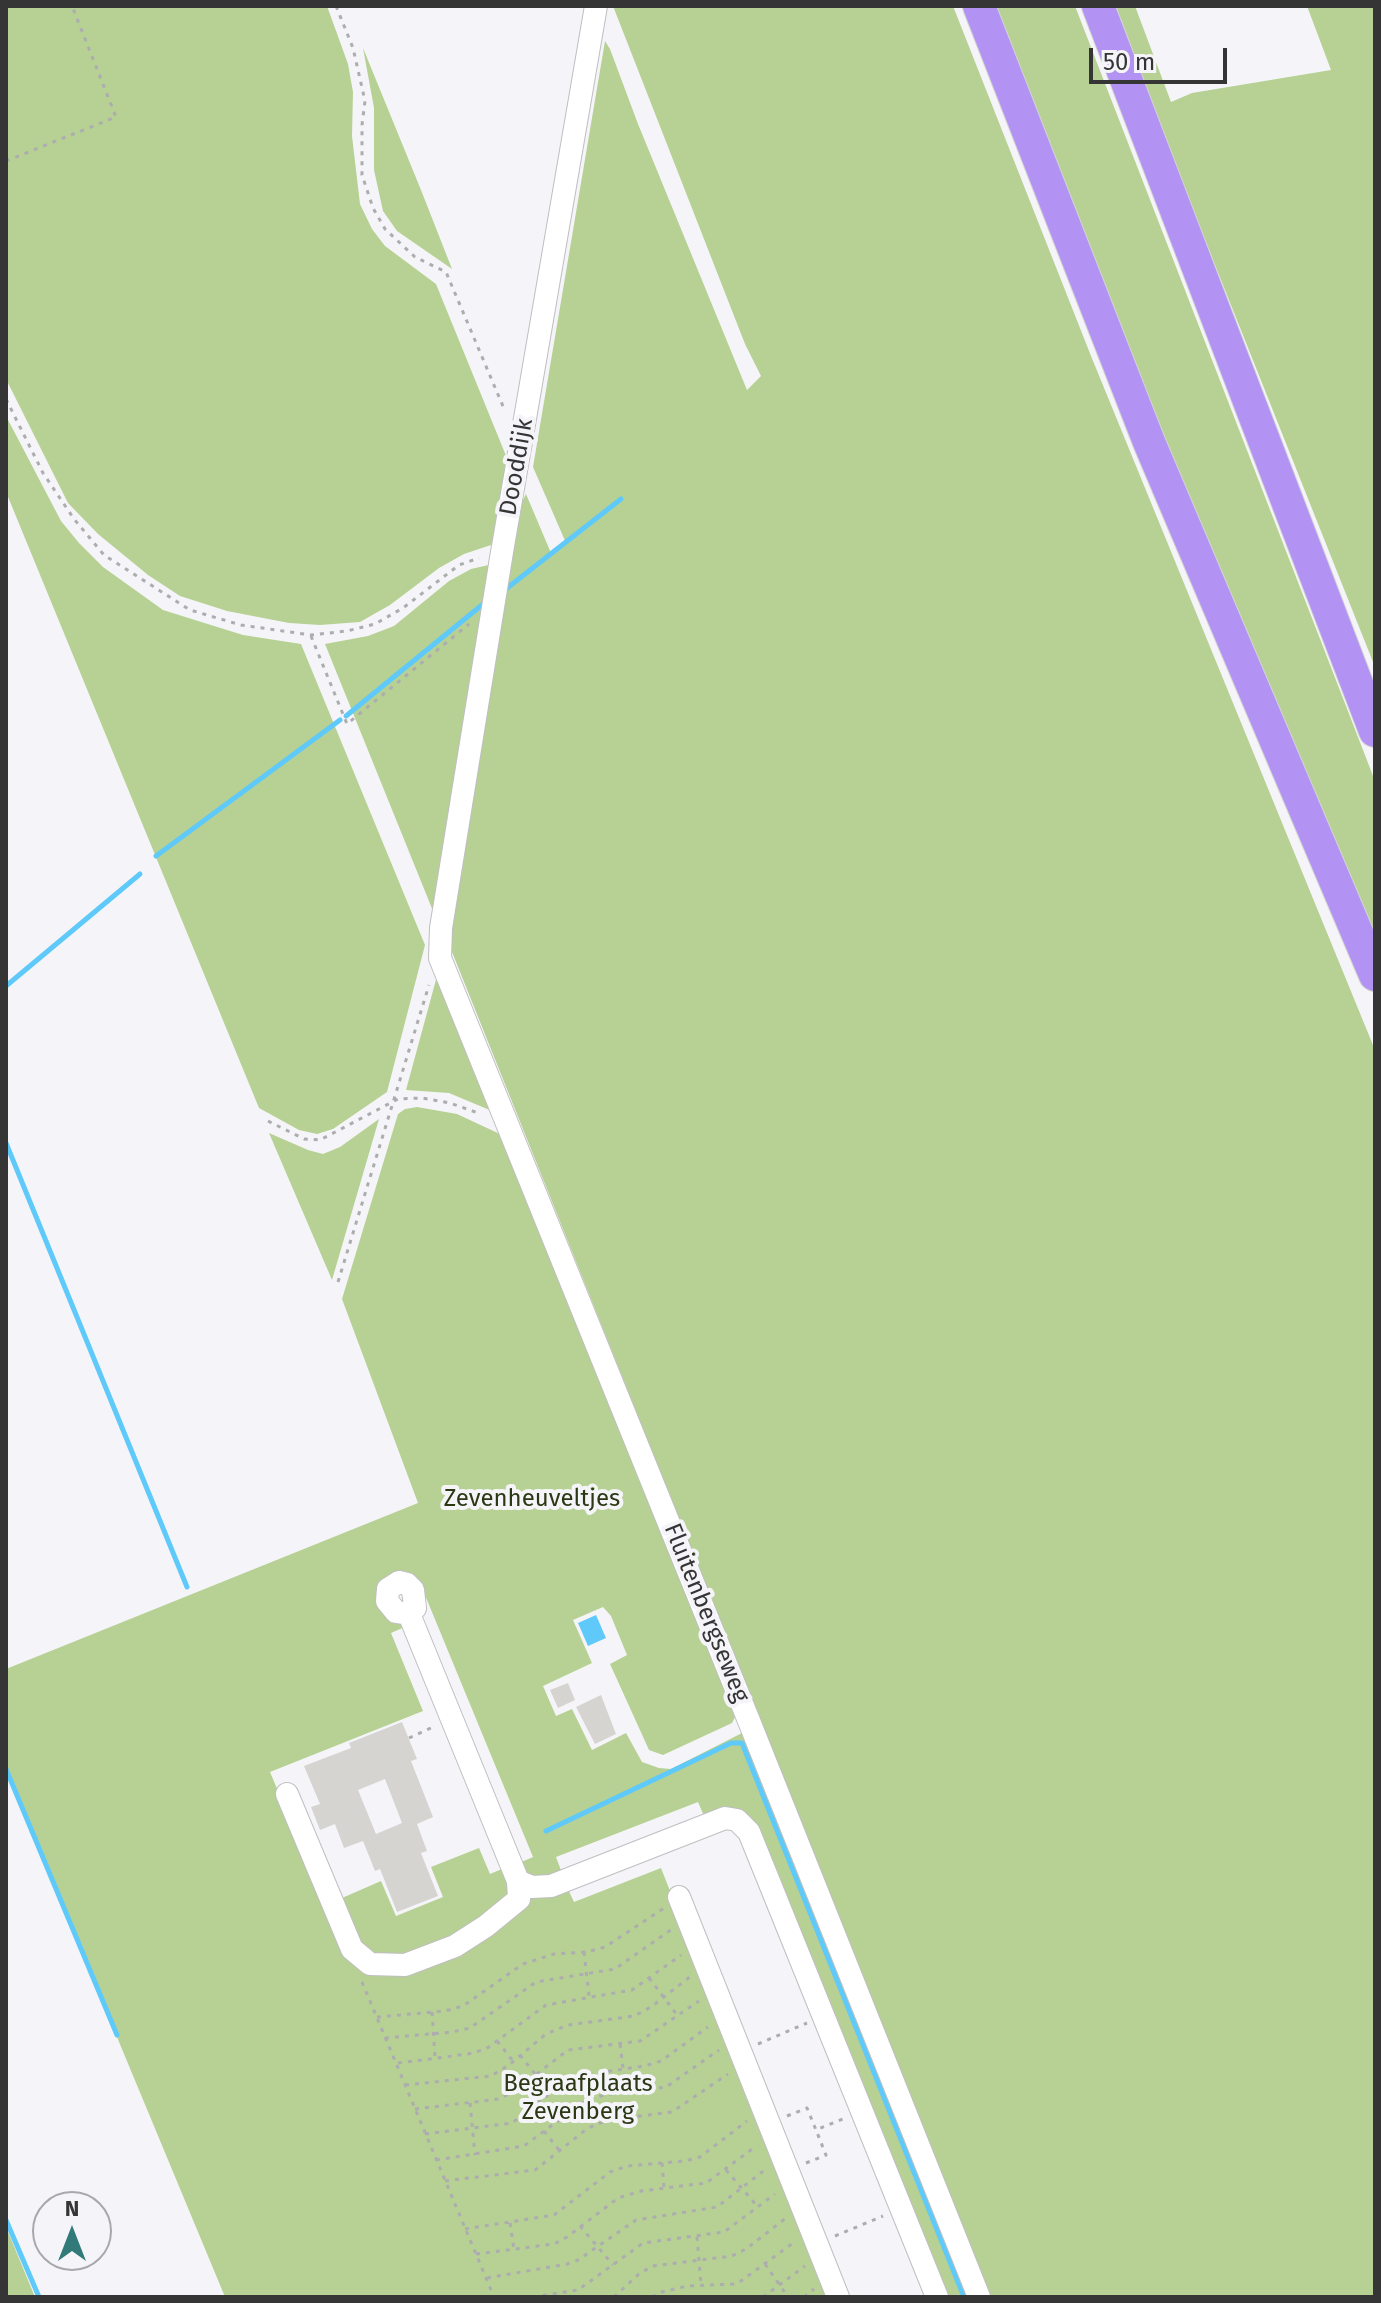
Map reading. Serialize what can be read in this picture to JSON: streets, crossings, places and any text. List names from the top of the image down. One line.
{"streets":{"street":["Dooddijk","Fluitenbergseweg"]},"crossings":[["Dooddijk","Fluitenbergseweg"]],"parks":["Zevenheuveltjes","Begraafplaats Zevenberg"],"scale_bar":"50 m","north":"top"}
